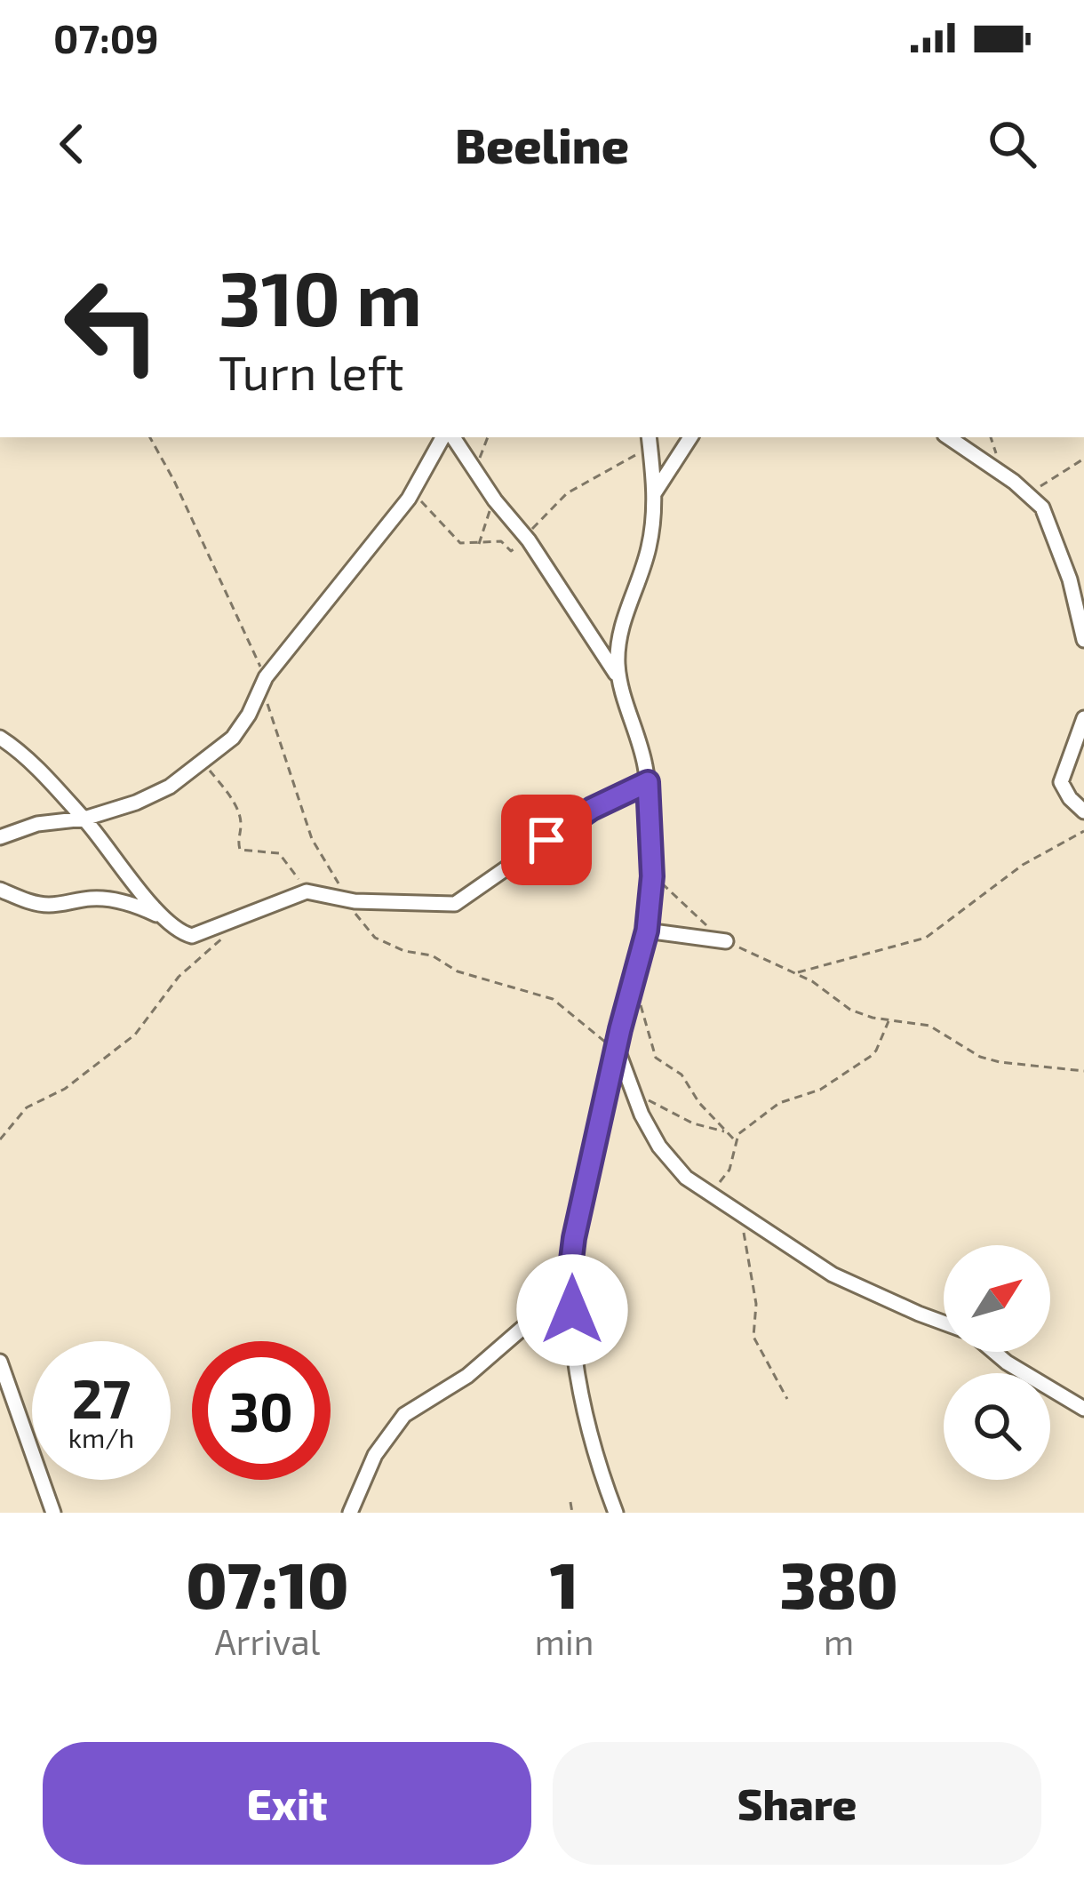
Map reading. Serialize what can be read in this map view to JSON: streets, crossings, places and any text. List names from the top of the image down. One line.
{"north":"top right","page":{"status":"07:09","header":"Beeline","turn":["310 m","Turn left"],"speed":"27 km/h","limit":"30","eta":["07:10","Arrival","1","min","380","m"],"buttons":["Exit","Share"]}}
